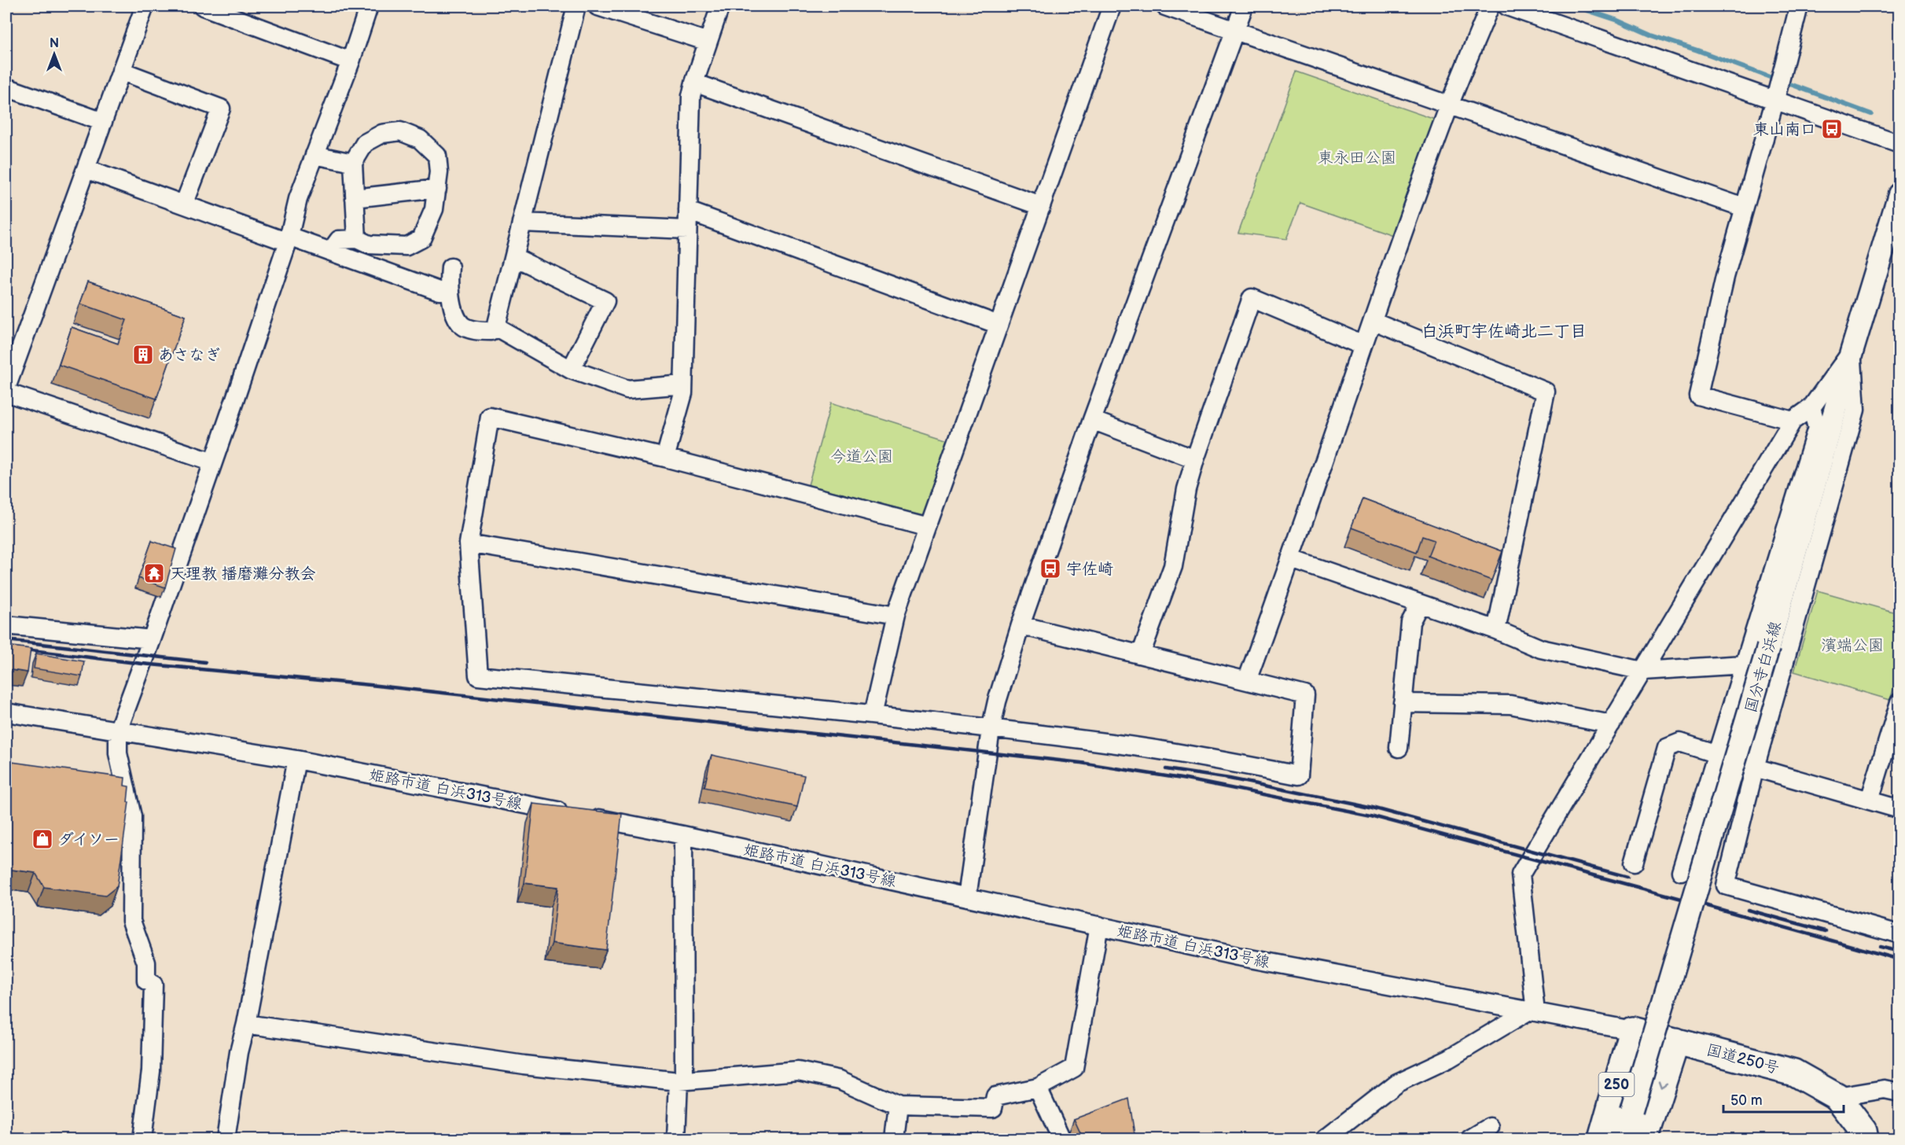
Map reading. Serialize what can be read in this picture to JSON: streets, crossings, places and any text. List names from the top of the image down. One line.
{"streets":{"highway":["国道250号","250"],"main road":["国分寺白浜線"],"street":["姫路市道 白浜313号線"]},"crossings":[["姫路市道 白浜313号線","国道250号"],["姫路市道 白浜313号線","250"],["国道250号","250"]],"districts":["白浜町宇佐崎北二丁目"],"parks":["東永田公園","今道公園","濱端公園"],"places":{"bus stop":["東山南口","宇佐崎"],"building":["あさなぎ"],"temple":["天理教 播磨灘分教会"],"shop":["ダイソー"]},"scale_bar":"50 m","north":"top"}
